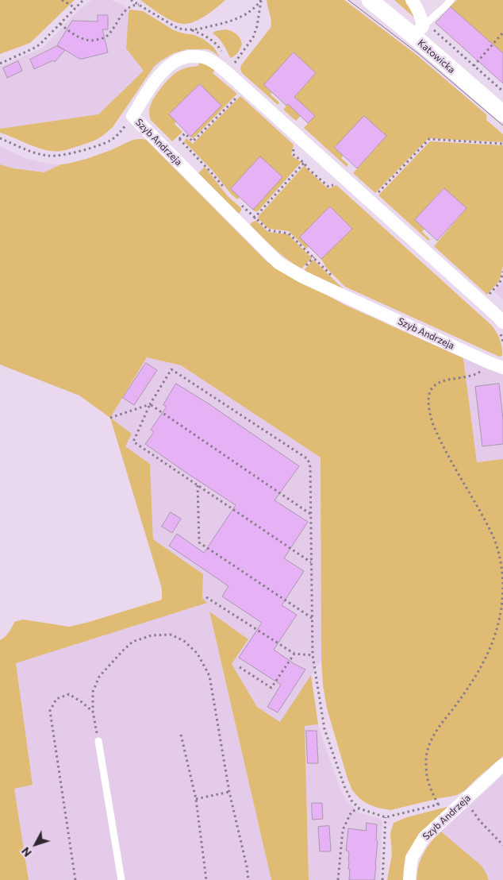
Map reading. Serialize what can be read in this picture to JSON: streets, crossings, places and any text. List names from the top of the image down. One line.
{"streets":{"street":["Katowicka","Szyb Andrzeja"]},"north":"bottom left"}
